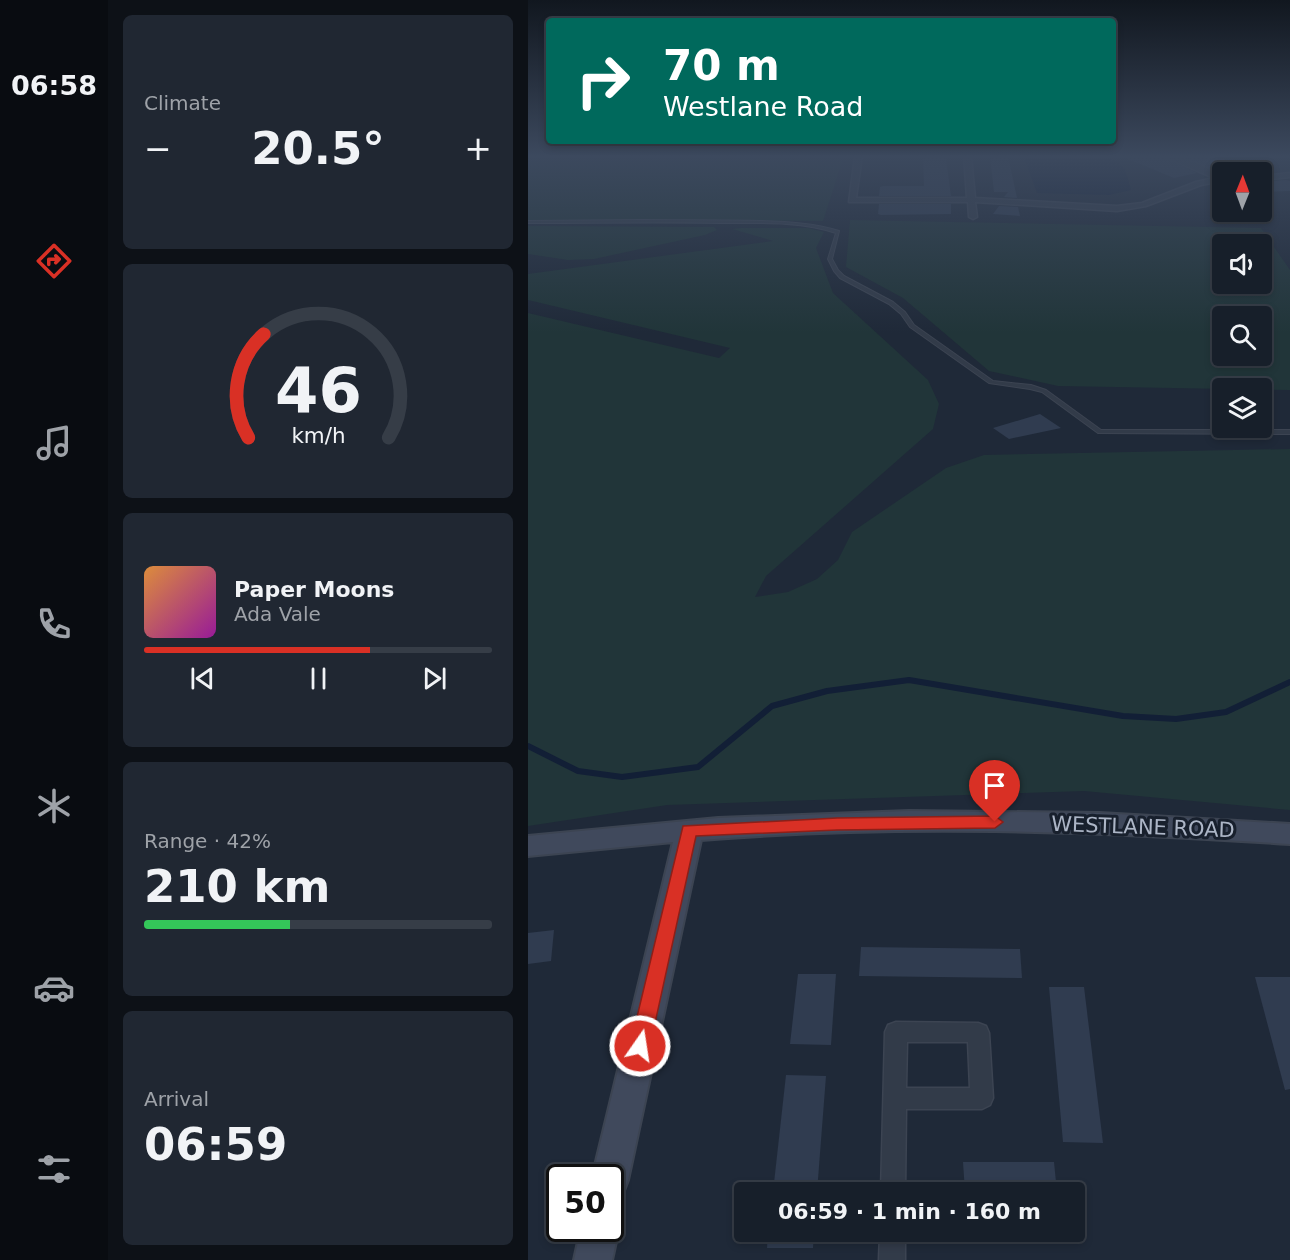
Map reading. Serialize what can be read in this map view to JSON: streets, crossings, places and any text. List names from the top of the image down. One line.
{"streets":{"main road":["WESTLANE ROAD"]},"north":"top","page":{"tabs":"06:58","tile":["Climate",["Range · 42%","210 km"],["Arrival","06:59"]],"turn":["70 m","Westlane Road"],"heat":["−","20.5°","+"],"song":["Paper Moons","Ada Vale"],"limit":"50","trip":"06:59 · 1 min · 160 m","gauge":["46","km/h"]}}
